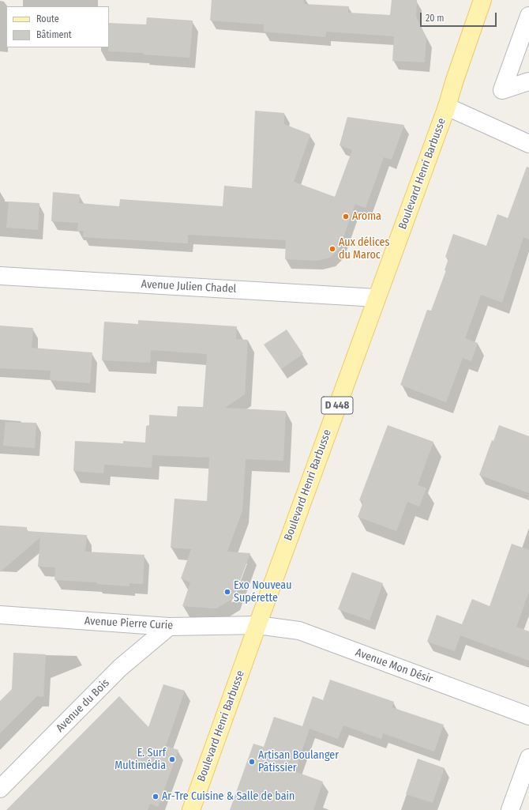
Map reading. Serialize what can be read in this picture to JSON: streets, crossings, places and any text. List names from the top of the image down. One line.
{"streets":{"main road":["Boulevard Henri Barbusse","D 448"],"street":["Avenue Julien Chadel","Avenue Pierre Curie","Avenue Mon Désir","Avenue du Bois"]},"crossings":[["Boulevard Henri Barbusse","Avenue Julien Chadel"],["Boulevard Henri Barbusse","Avenue Pierre Curie"],["Boulevard Henri Barbusse","Avenue Mon Désir"],["Avenue Pierre Curie","Avenue Mon Désir"],["Avenue Pierre Curie","Avenue du Bois"]],"places":["Aroma","Aux délices du Maroc","Exo Nouveau Supérette","E. Surf Multimédia","Artisan Boulanger Pâtissier","Ar-Tre Cuisine & Salle de bain"],"legend":["Route","Bâtiment"],"scale_bar":"20 m"}
